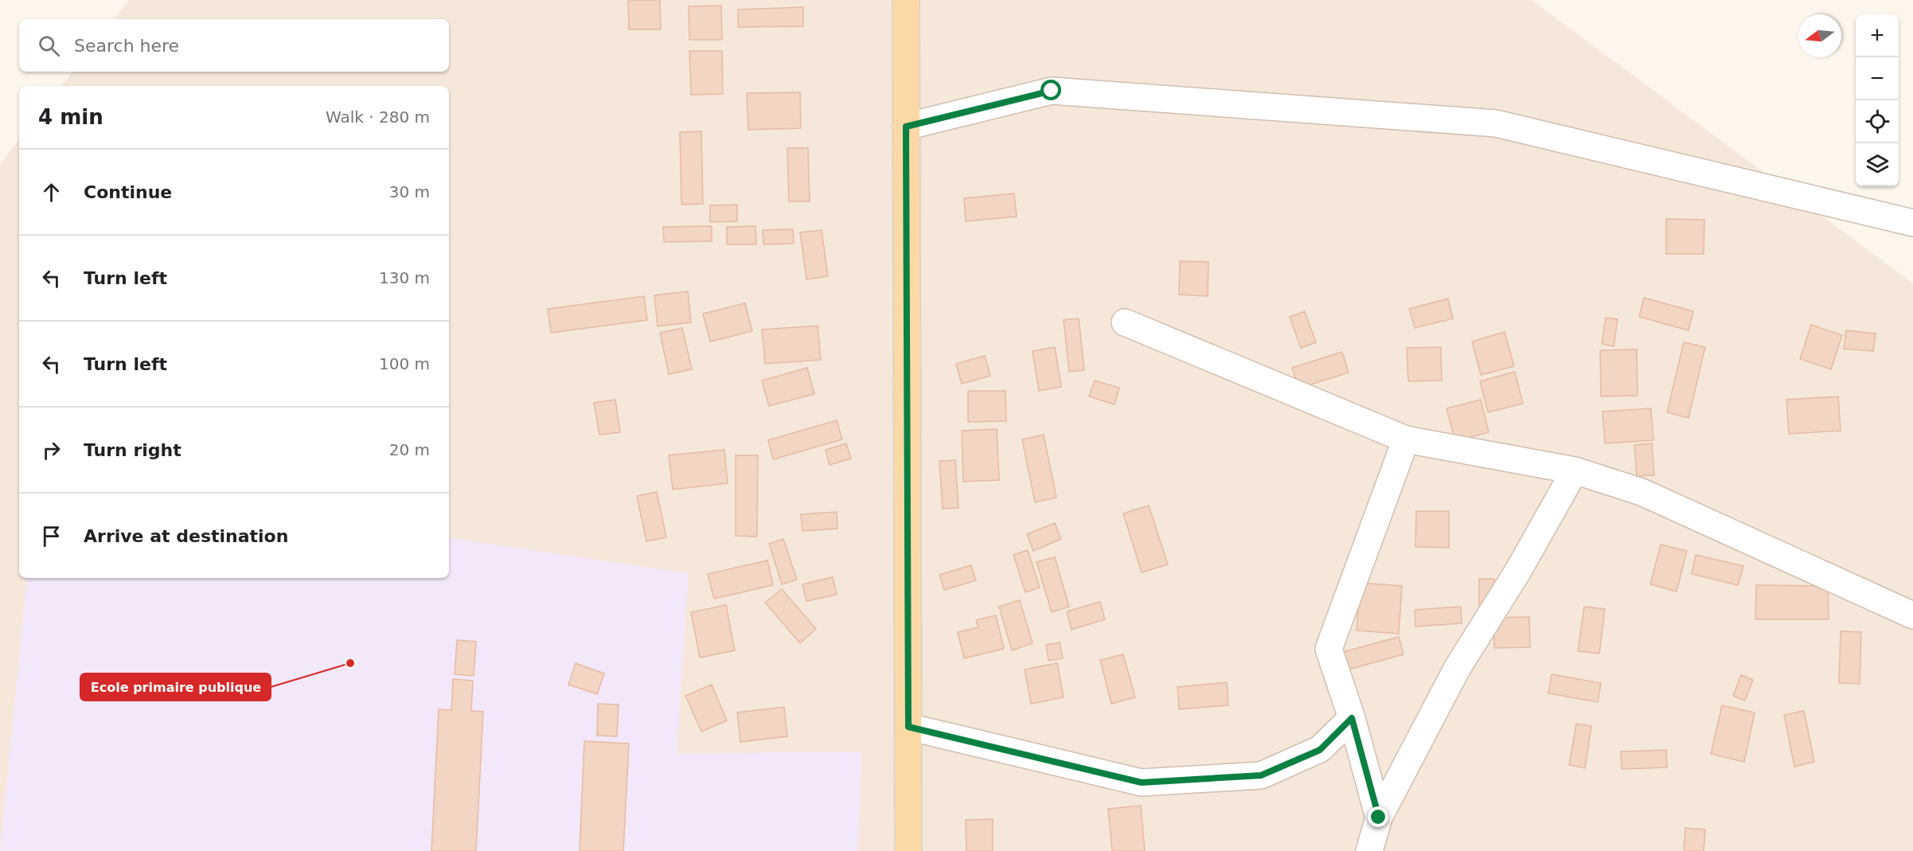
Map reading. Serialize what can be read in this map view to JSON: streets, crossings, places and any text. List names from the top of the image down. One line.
{"places":["Ecole primaire publique"],"north":"left","page":{"map_buttons":["+","−"],"search":"Search here","heading":["4 min","Walk · 280 m"],"list":[["Continue","30 m"],["Turn left","130 m"],["Turn left","100 m"],["Turn right","20 m"],"Arrive at destination"]}}
